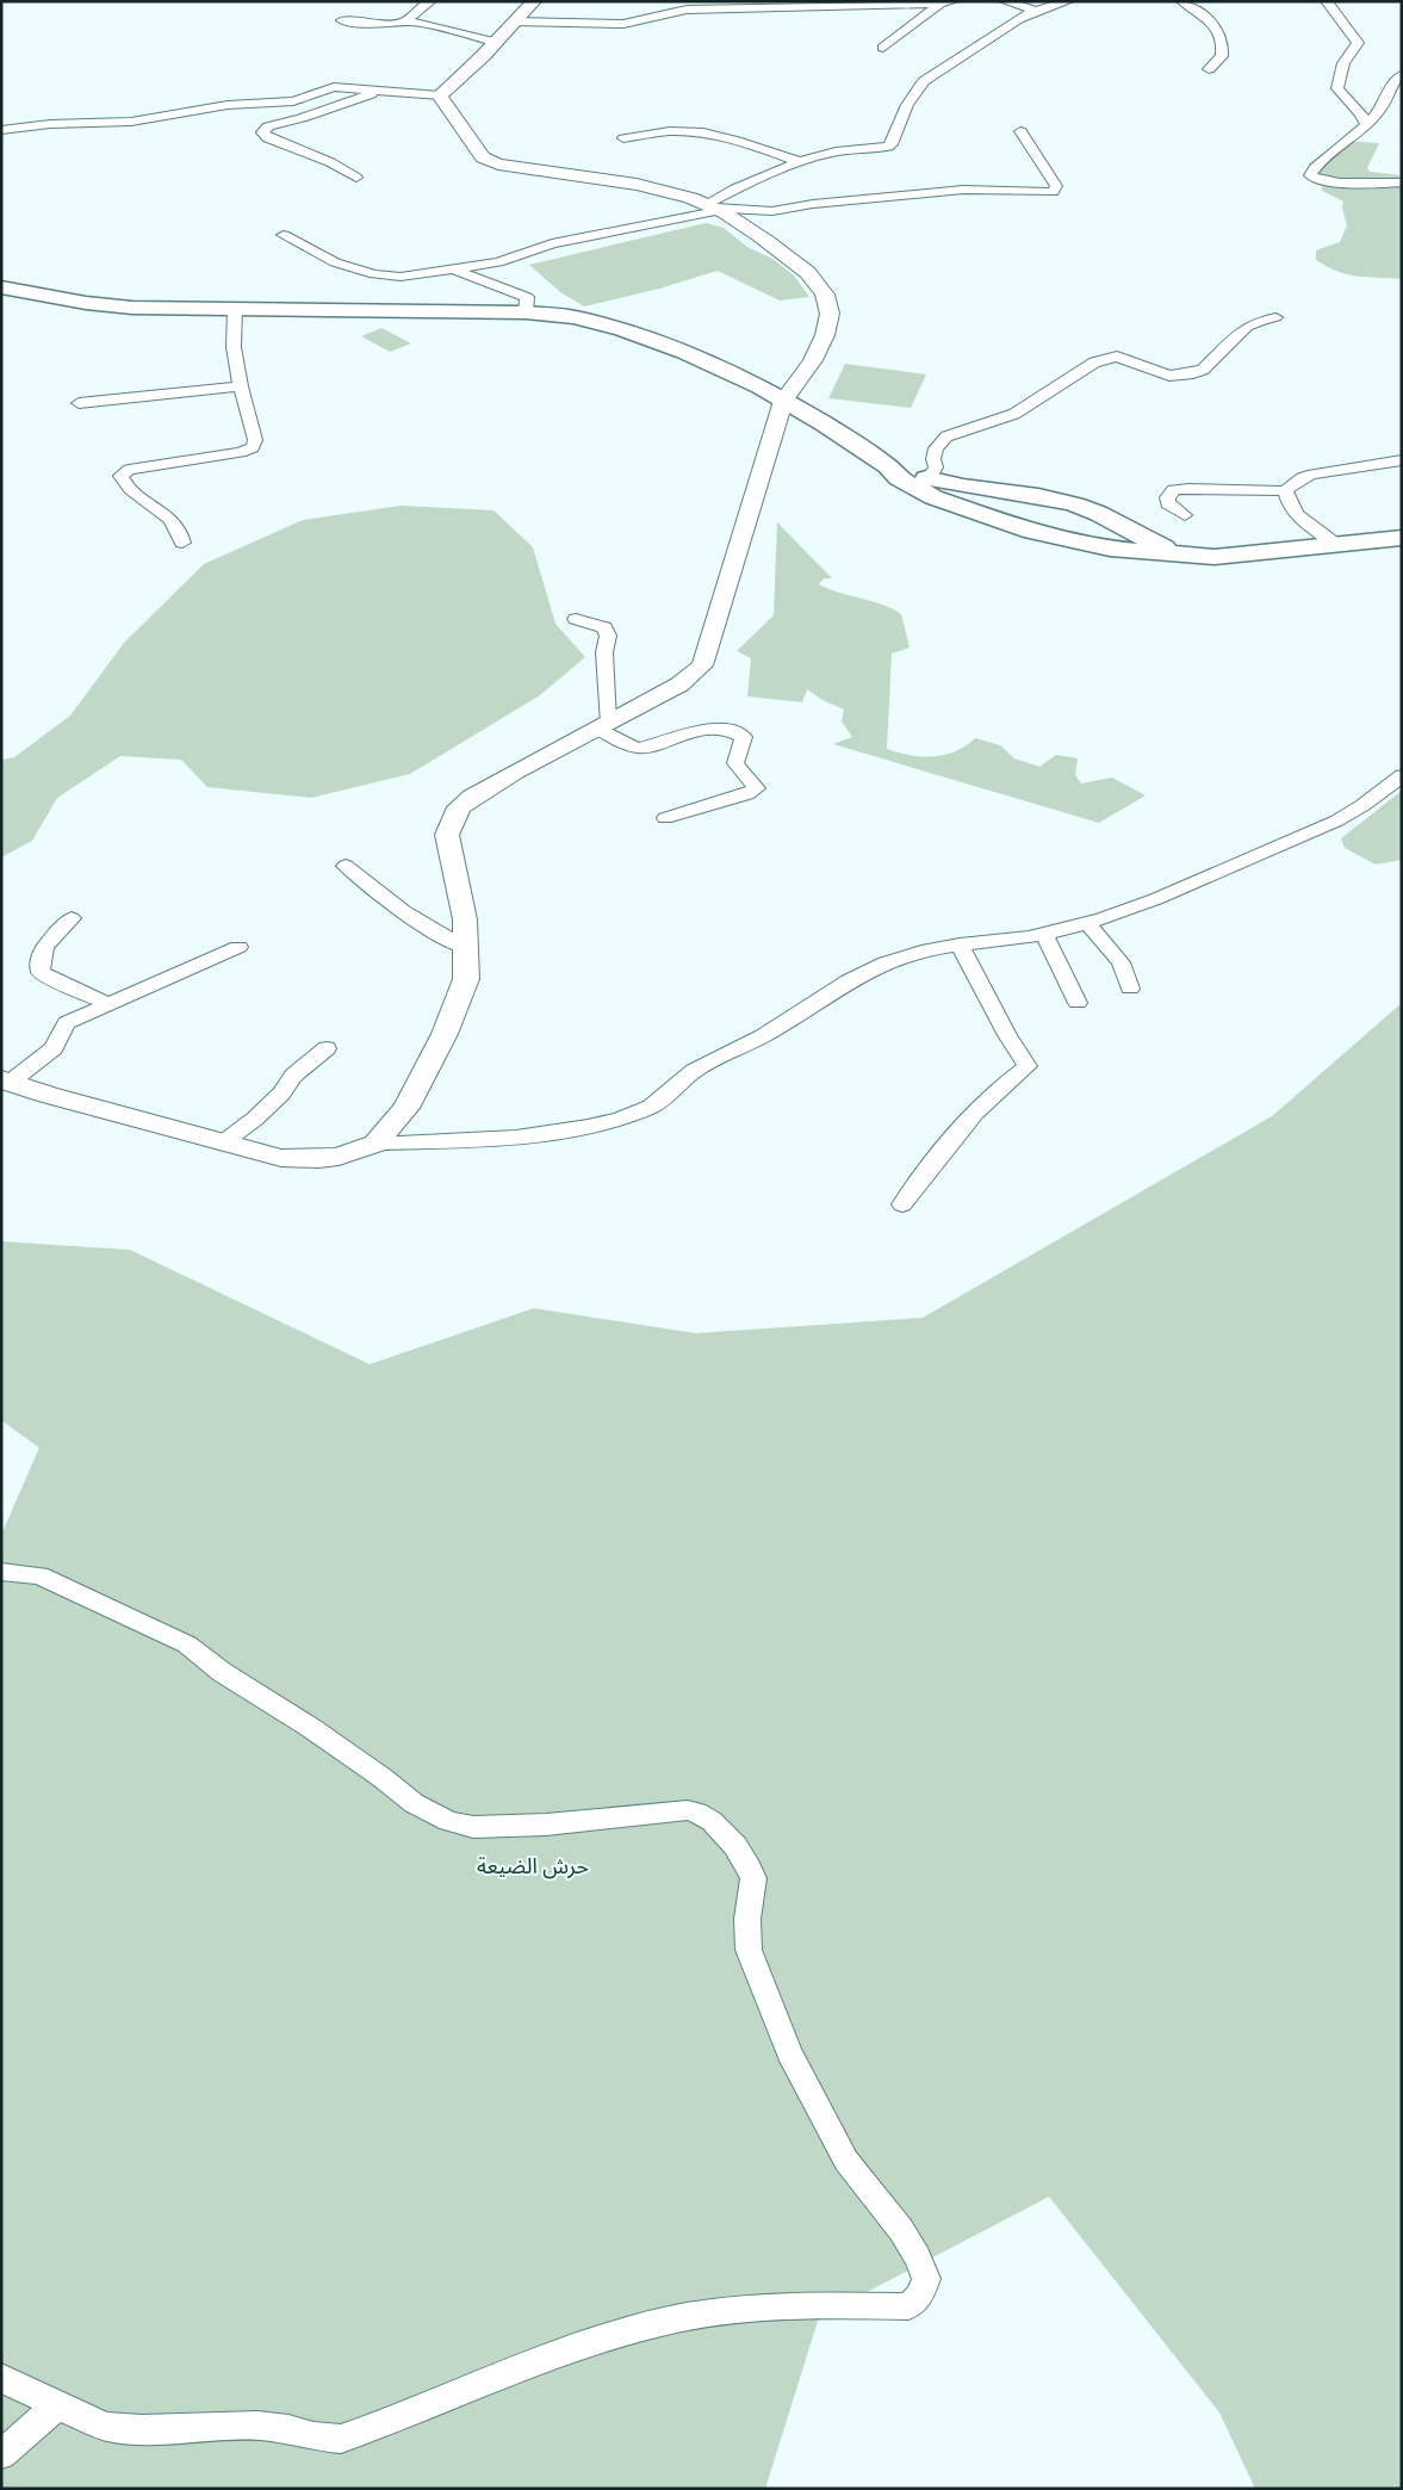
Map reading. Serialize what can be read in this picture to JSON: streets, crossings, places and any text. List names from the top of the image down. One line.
{"parks":["حرش الضيعة"]}
